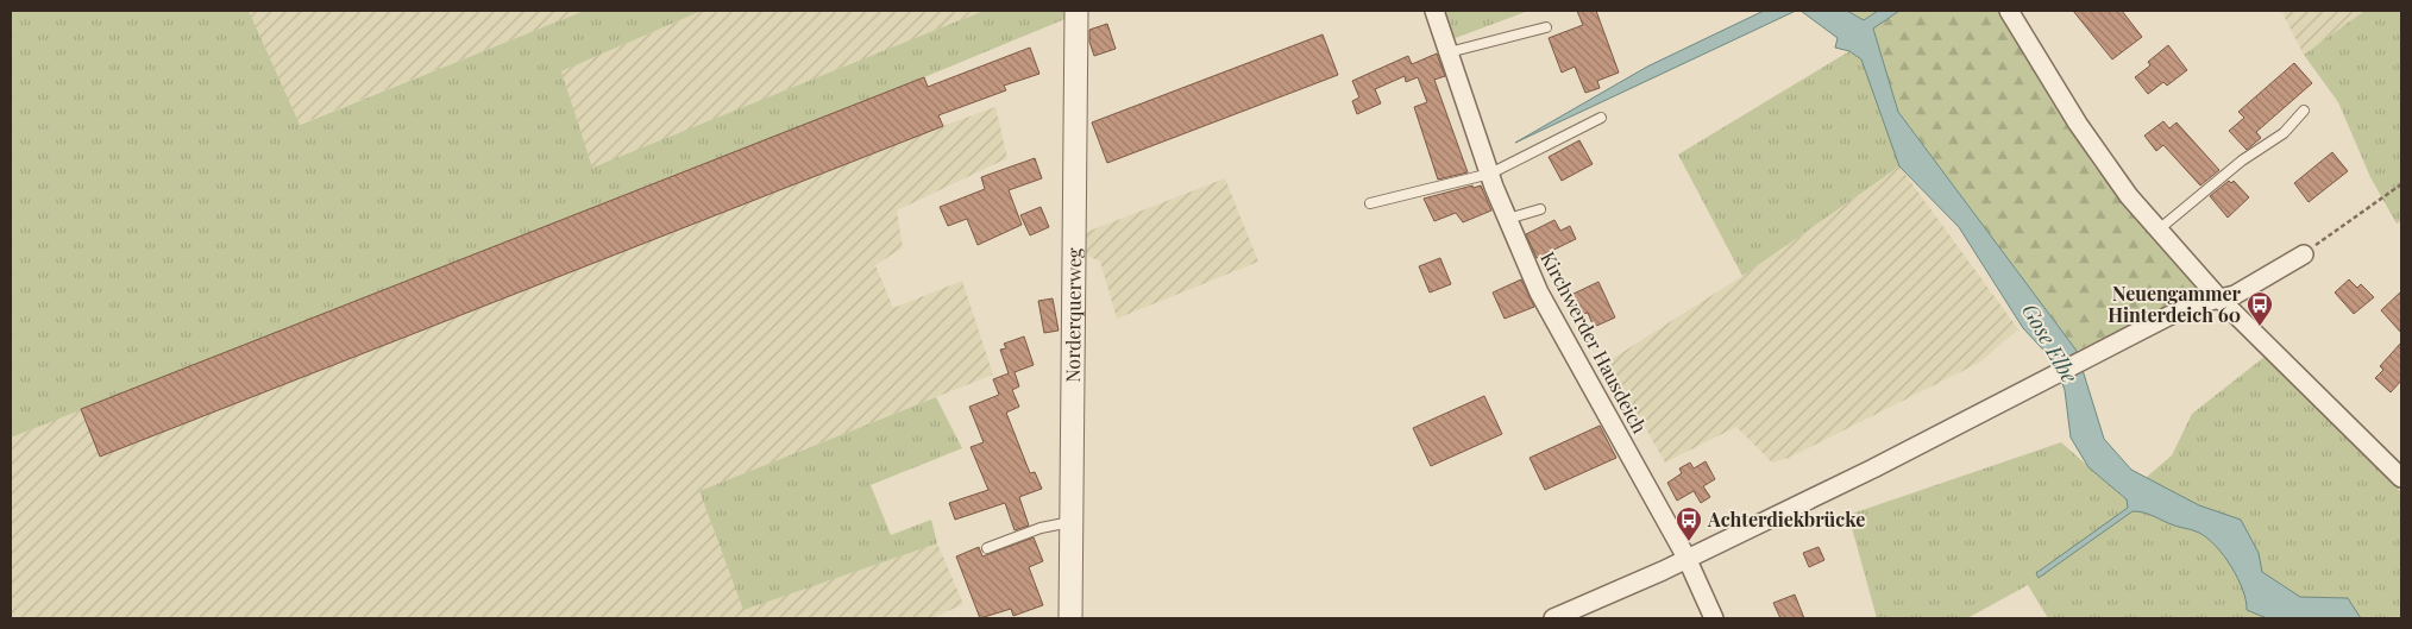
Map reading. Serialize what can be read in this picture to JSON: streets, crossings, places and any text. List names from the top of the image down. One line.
{"streets":{"street":["Norderquerweg","Kirchwerder Hausdeich"]},"water":["Gose Elbe"],"places":{"bus stop":["Neuengammer Hinterdeich 60","Achterdiekbrücke"]}}
